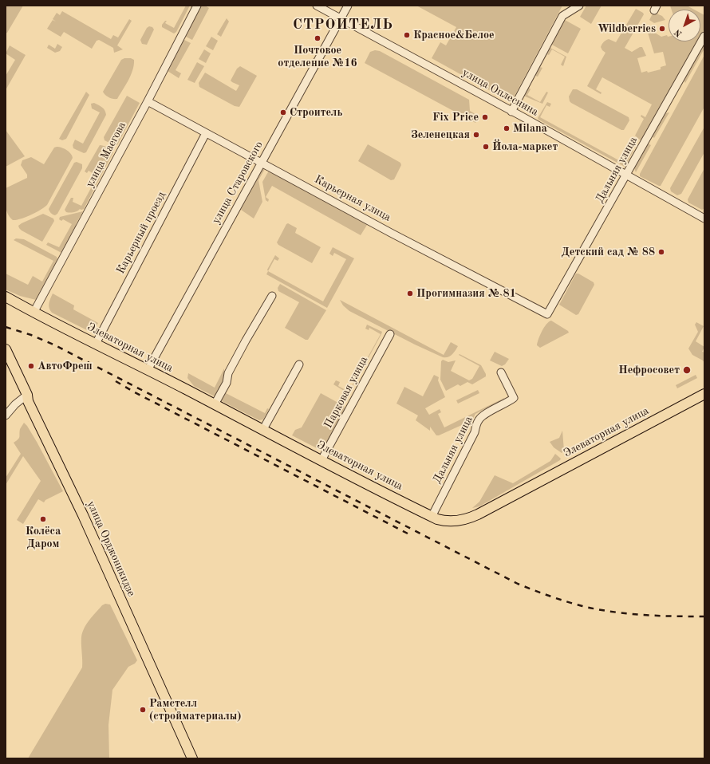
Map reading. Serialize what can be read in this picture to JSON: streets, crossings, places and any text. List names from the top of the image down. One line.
{"streets":{"main road":["Элеваторная улица","улица Орджоникидзе"],"street":["улица Оплеснина","улица Маегова","Дальняя улица","улица Старовского","Карьерная улица","Карьерный проезд","Парковая улица"]},"crossings":[["улица Оплеснина","Дальняя улица"],["улица Оплеснина","улица Старовского"],["улица Маегова","Карьерная улица"],["улица Маегова","Элеваторная улица"],["Дальняя улица","Карьерная улица"],["Дальняя улица","Элеваторная улица"],["улица Старовского","Карьерная улица"],["улица Старовского","Элеваторная улица"],["Карьерная улица","Карьерный проезд"],["Карьерный проезд","Элеваторная улица"],["Элеваторная улица","Парковая улица"]],"districts":["СТРОИТЕЛЬ"],"places":["Wildberries","Красное&Белое","Почтовое отделение №16","Строитель","Fix Price","Milana","Зеленецкая","Йола-маркет","Детский сад № 88","Прогимназия № 81","АвтоФреш","Нефросовет","Колёса Даром","Рамстелл (стройматериалы)"],"north":"bottom left"}
